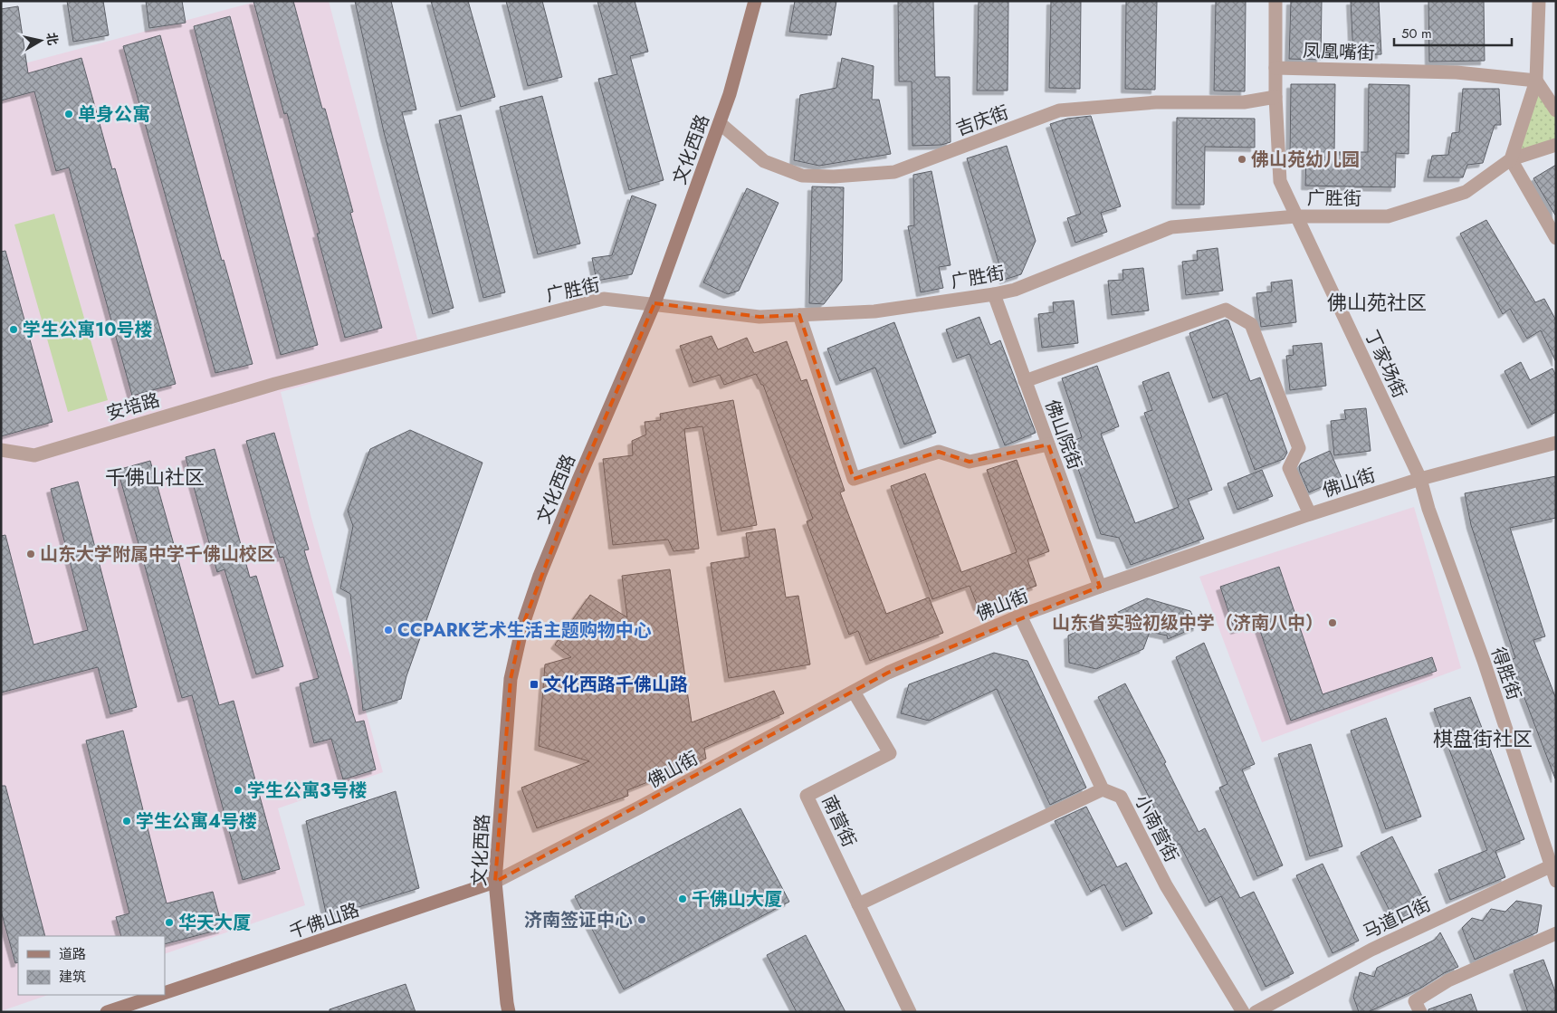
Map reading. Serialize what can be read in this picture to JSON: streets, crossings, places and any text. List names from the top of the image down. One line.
{"streets":{"main road":["文化西路","千佛山路"],"street":["凤凰嘴街","吉庆街","广胜街","丁家场街","安培路","佛山院街","佛山街","得胜街","南营街","小南营街","马道口街"]},"crossings":[["凤凰嘴街","丁家场街"],["吉庆街","文化西路"],["吉庆街","丁家场街"],["文化西路","广胜街"],["文化西路","佛山街"],["文化西路","千佛山路"],["广胜街","丁家场街"],["广胜街","安培路"],["广胜街","佛山院街"],["丁家场街","佛山街"],["丁家场街","得胜街"],["佛山院街","佛山街"],["佛山街","得胜街"],["佛山街","南营街"],["佛山街","千佛山路"],["得胜街","马道口街"]],"districts":["佛山苑社区","千佛山社区","棋盘街社区"],"places":{"other":["单身公寓","佛山苑幼儿园","学生公寓10号楼","山东大学附属中学千佛山校区","山东省实验初级中学（济南八中）","CCPARK艺术生活主题购物中心","学生公寓3号楼","学生公寓4号楼","千佛山大厦","济南签证中心","华天大厦"],"transit":["文化西路千佛山路"]},"legend":["道路","建筑"],"scale_bar":"50 m","north":"right"}
